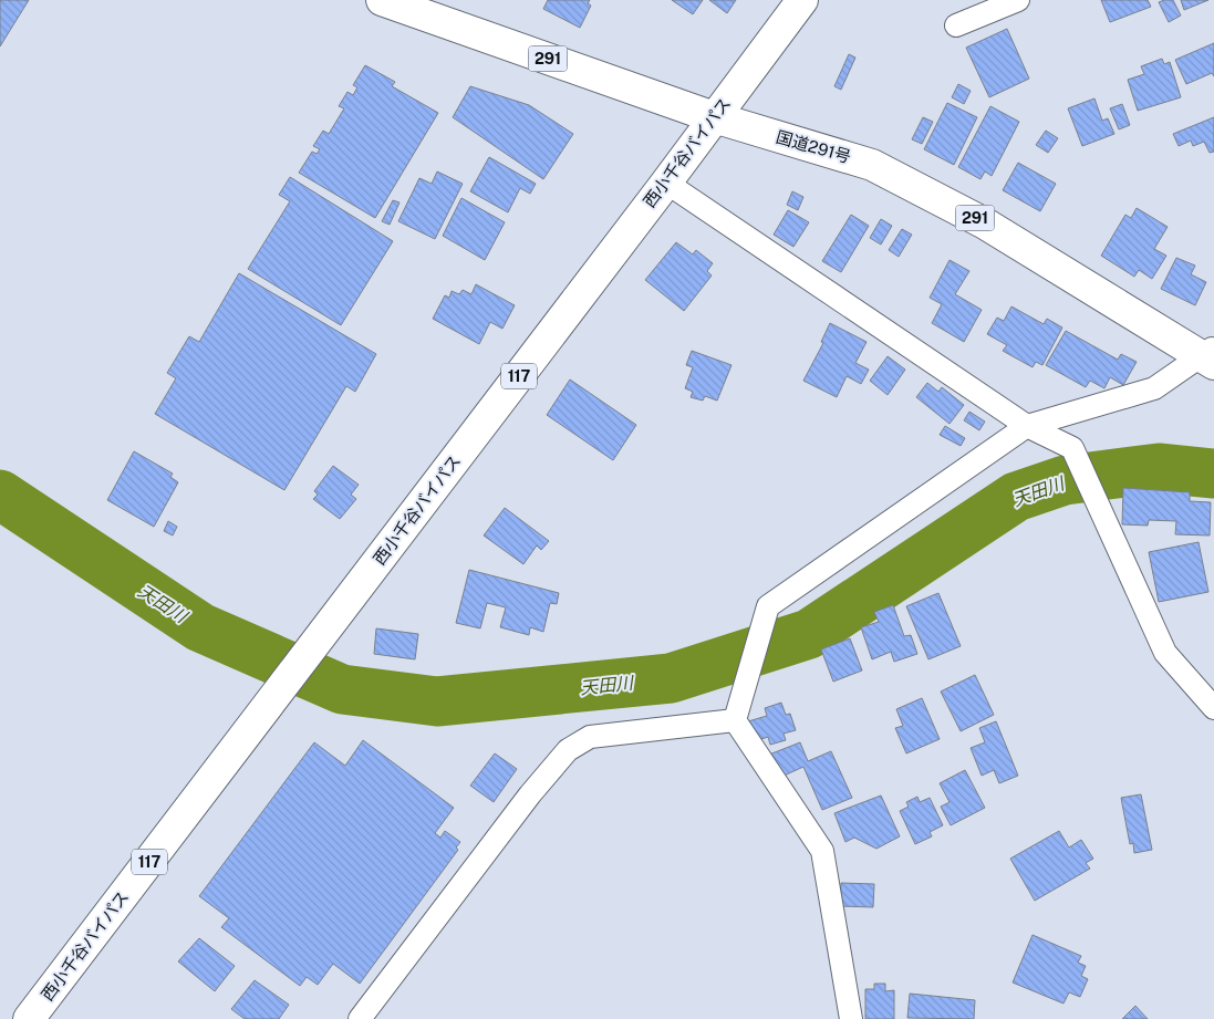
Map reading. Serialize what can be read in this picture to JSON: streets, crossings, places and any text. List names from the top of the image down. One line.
{"streets":{"highway":["291","国道291号","西小千谷バイパス","117"]},"crossings":[["国道291号","西小千谷バイパス"]],"water":["天田川"]}
